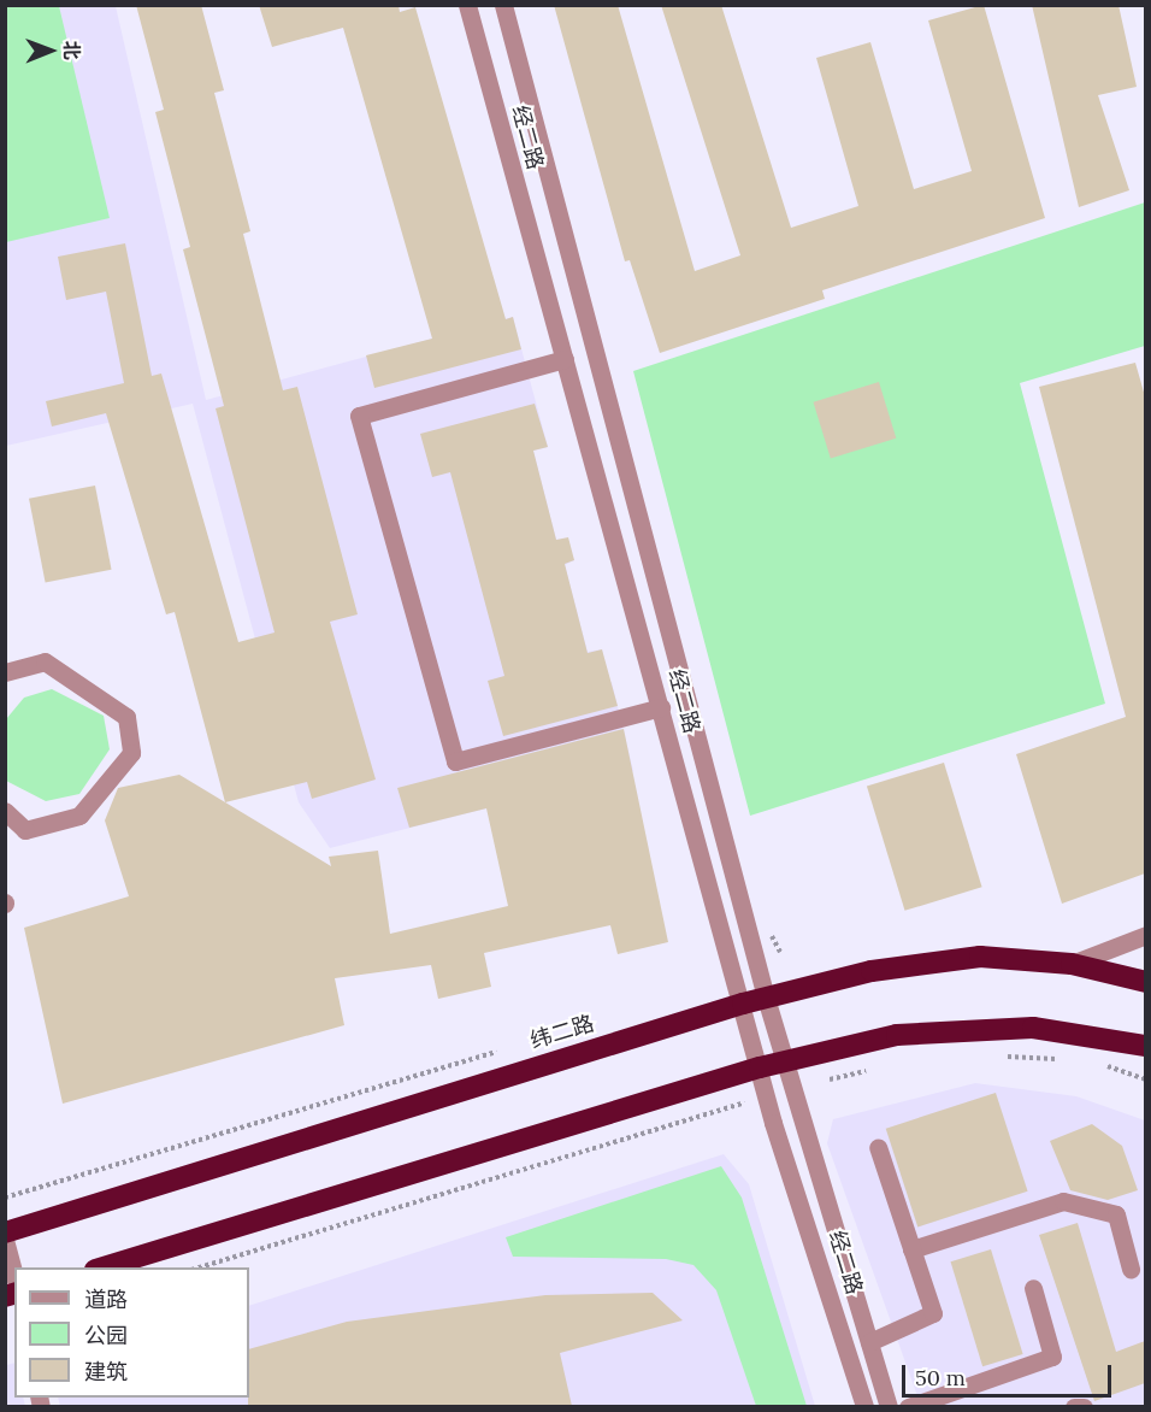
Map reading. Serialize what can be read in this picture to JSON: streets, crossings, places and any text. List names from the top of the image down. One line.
{"streets":{"highway":["纬二路"],"street":["经二路"]},"crossings":[["经二路","纬二路"]],"legend":["道路","公园","建筑"],"scale_bar":"50 m","north":"right"}
